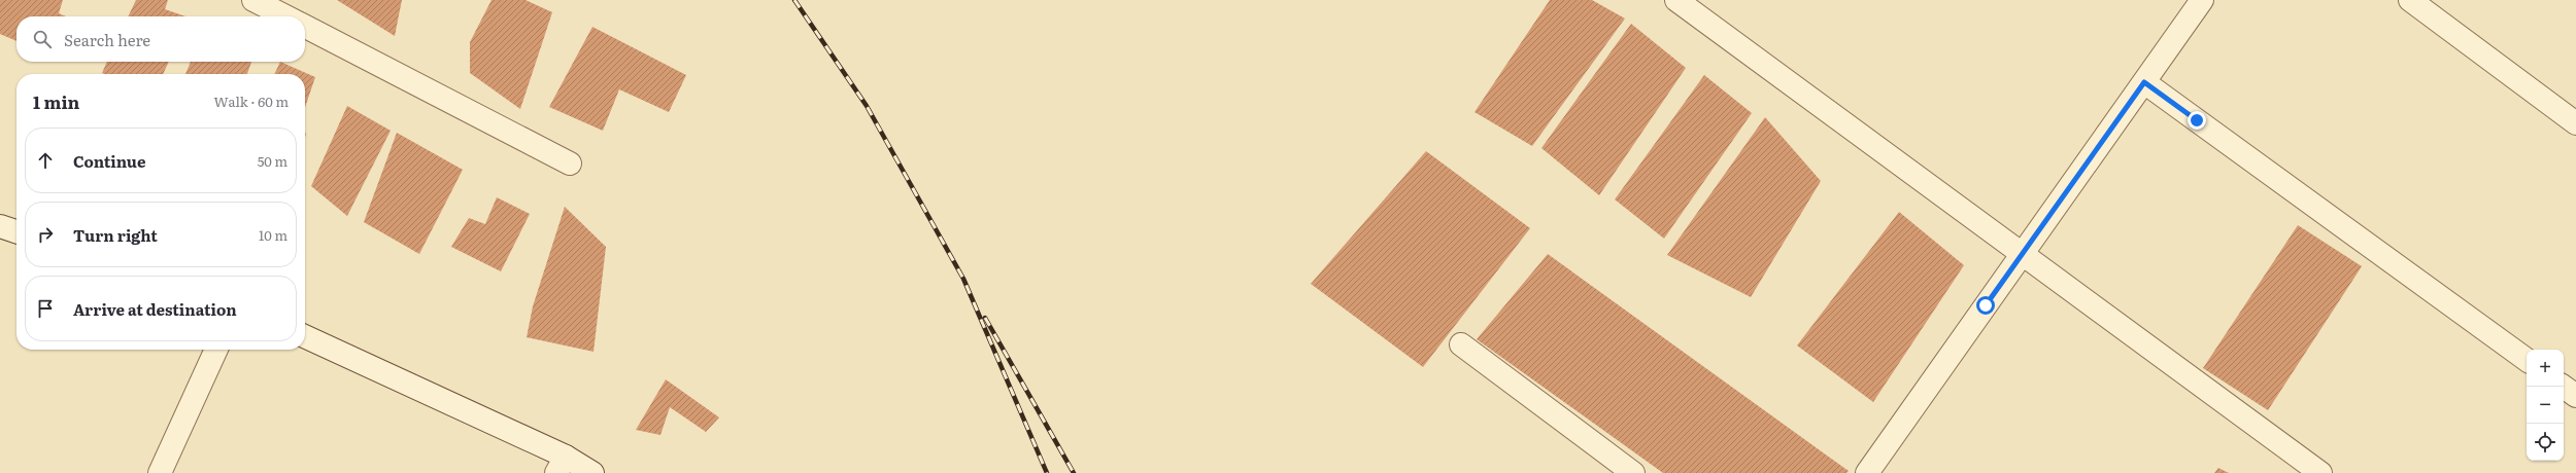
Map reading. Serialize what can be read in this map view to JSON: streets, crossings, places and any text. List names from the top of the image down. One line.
{"page":{"search":"Search here","heading":["1 min","Walk · 60 m"],"list":[["Continue","50 m"],["Turn right","10 m"],"Arrive at destination"],"map_buttons":["+","−"]}}
